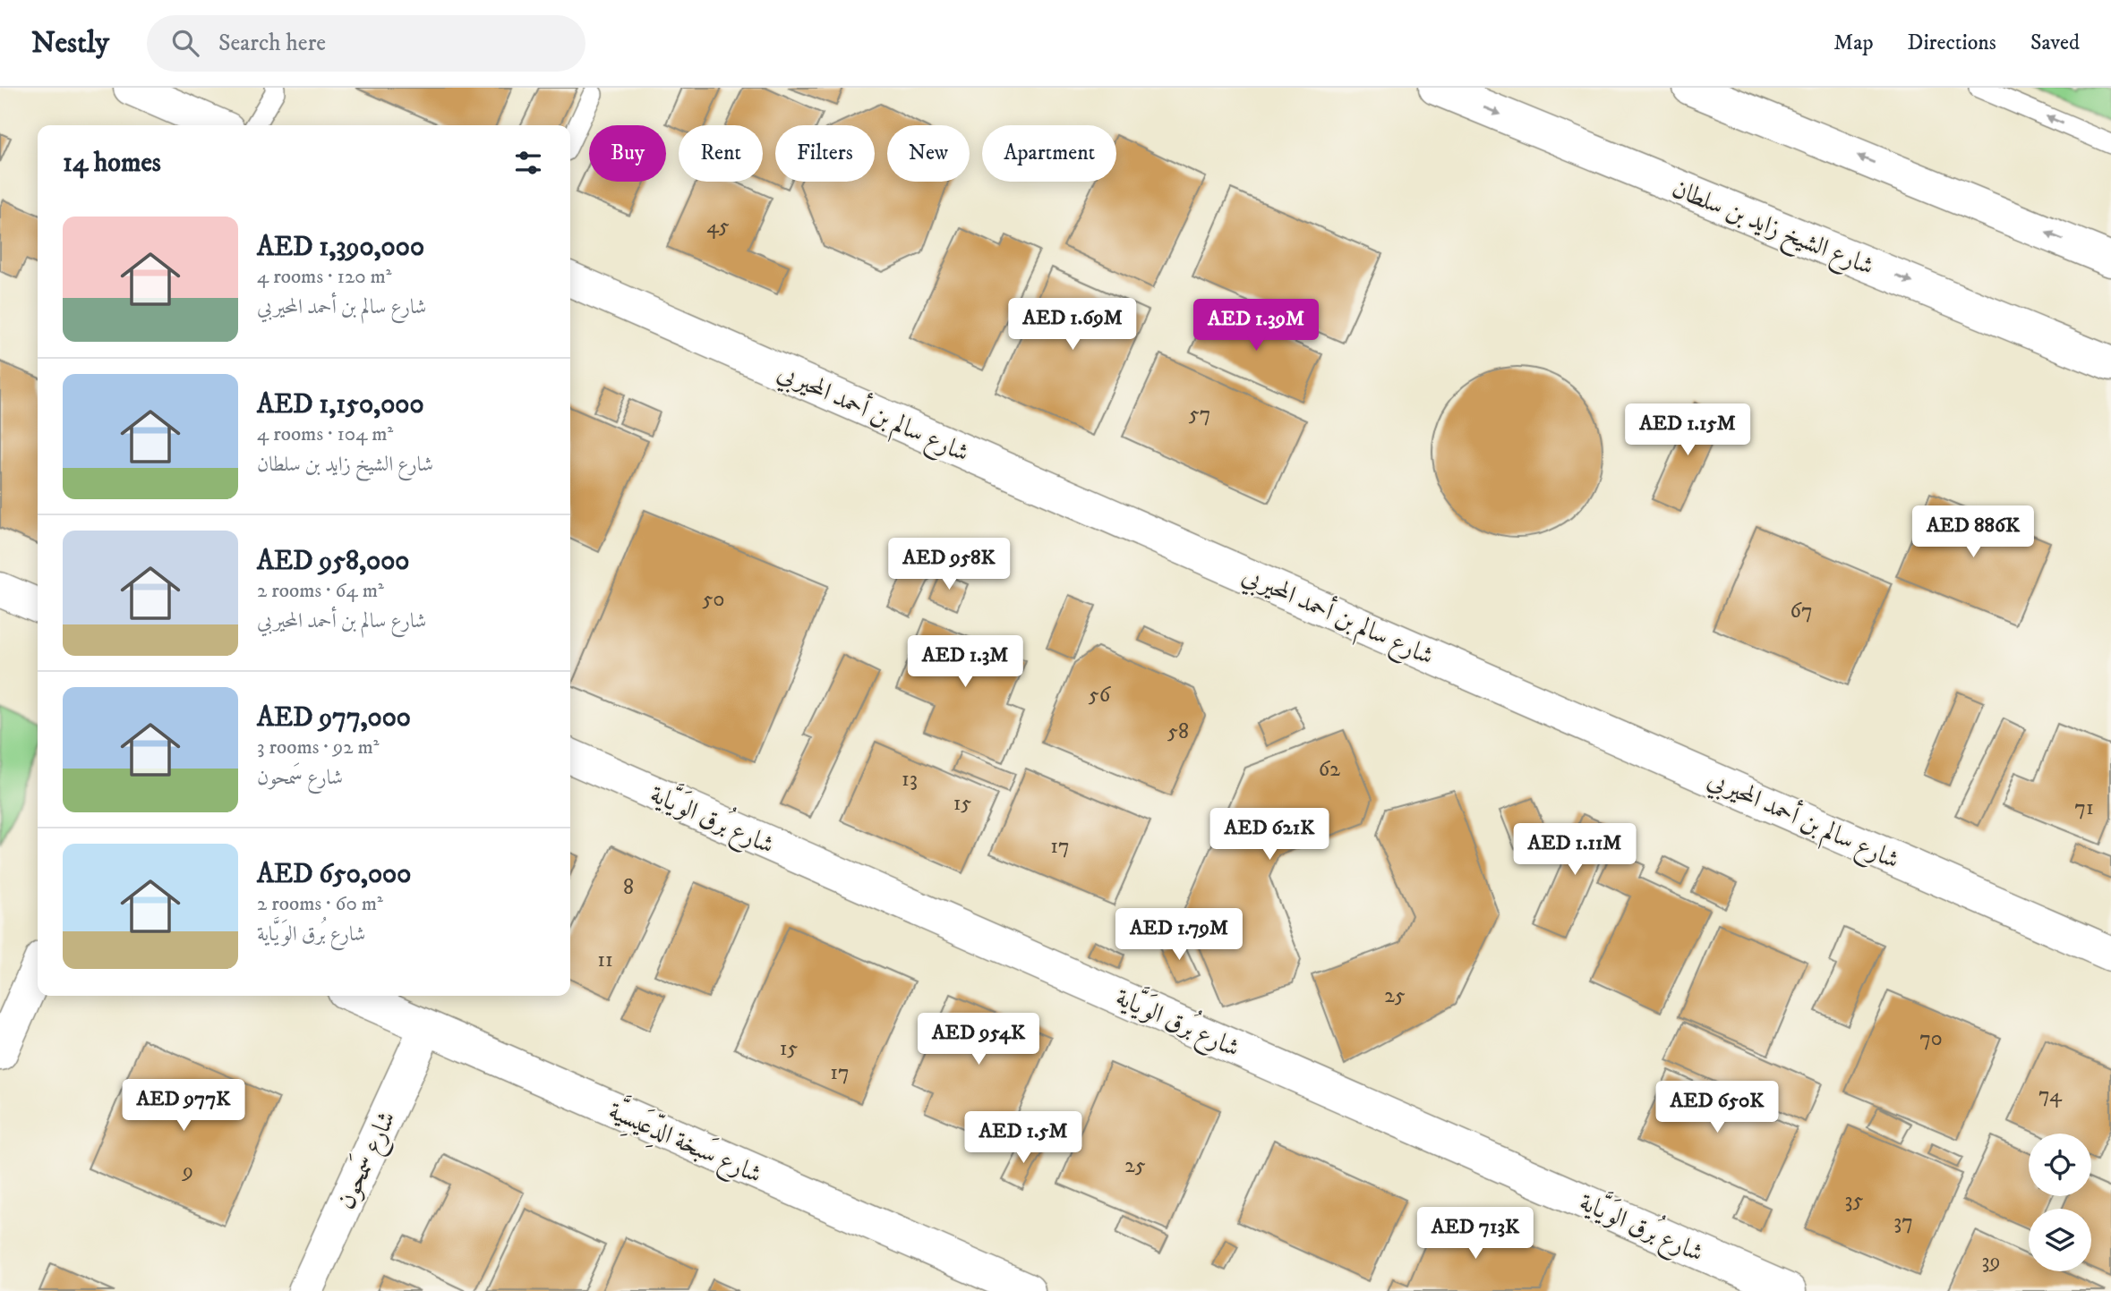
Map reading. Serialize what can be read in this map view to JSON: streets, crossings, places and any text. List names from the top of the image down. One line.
{"streets":{"main road":["شارع الشيخ زايد بن سلطان","شارع سالم بن أحمد المحيربي","شارع بُرق الوَيَّاية","شارع سَبخة الدِّعَيسِيَّة","شارع سَمحون"]},"crossings":[["شارع سَبخة الدِّعَيسِيَّة","شارع سَمحون"]],"house_numbers":["45","57","50","67","56","58","62","13","15","71","17","8","11","25","70","15","17","74","25","9","35","37","39"],"page":{"header":"Nestly","search":"Search here","nav":["Map","Directions","Saved"],"chip":["Buy","Rent","Filters","New","Apartment"],"heading":"14 homes","list":[{"name":"AED 1,390,000","note":"4 rooms · 120 m² · شارع سالم بن أحمد المحيربي"},{"name":"AED 1,150,000","note":"4 rooms · 104 m² · شارع الشيخ زايد بن سلطان"},{"name":"AED 958,000","note":"2 rooms · 64 m² · شارع سالم بن أحمد المحيربي"},{"name":"AED 977,000","note":"3 rooms · 92 m² · شارع سَمحون"},{"name":"AED 650,000","note":"2 rooms · 60 m² · شارع بُرق الوَيَّاية"}],"price":["AED 1.69M","AED 1.39M","AED 1.15M","AED 886K","AED 958K","AED 1.3M","AED 621K","AED 1.11M","AED 1.79M","AED 954K","AED 977K","AED 650K","AED 1.5M","AED 713K"]}}
